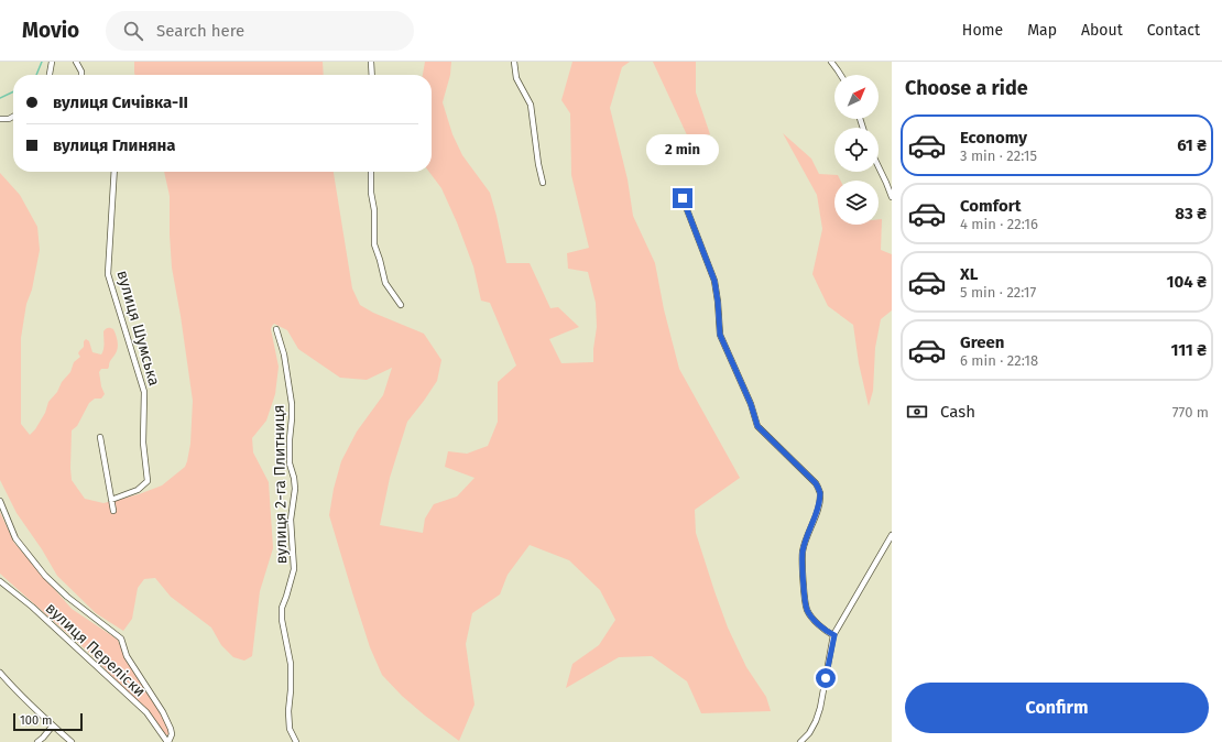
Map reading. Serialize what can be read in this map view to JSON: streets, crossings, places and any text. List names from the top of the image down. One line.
{"streets":{"street":["вулиця Шумська","вулиця 2-га Плитниця","вулиця Переліски"]},"scale_bar":"100 m","north":"top right","page":{"header":"Movio","search":"Search here","nav":["Home","Map","About","Contact"],"heading":"Choose a ride","banner":["вулиця Сичівка-II","вулиця Глиняна"],"list":[{"name":"Economy","note":"3 min · 22:15","value":"61 ₴"},{"name":"Comfort","note":"4 min · 22:16","value":"83 ₴"},{"name":"XL","note":"5 min · 22:17","value":"104 ₴"},{"name":"Green","note":"6 min · 22:18","value":"111 ₴"}],"bubble":"2 min","pay":["Cash","770 m"],"buttons":"Confirm","scale":"100 m"}}
